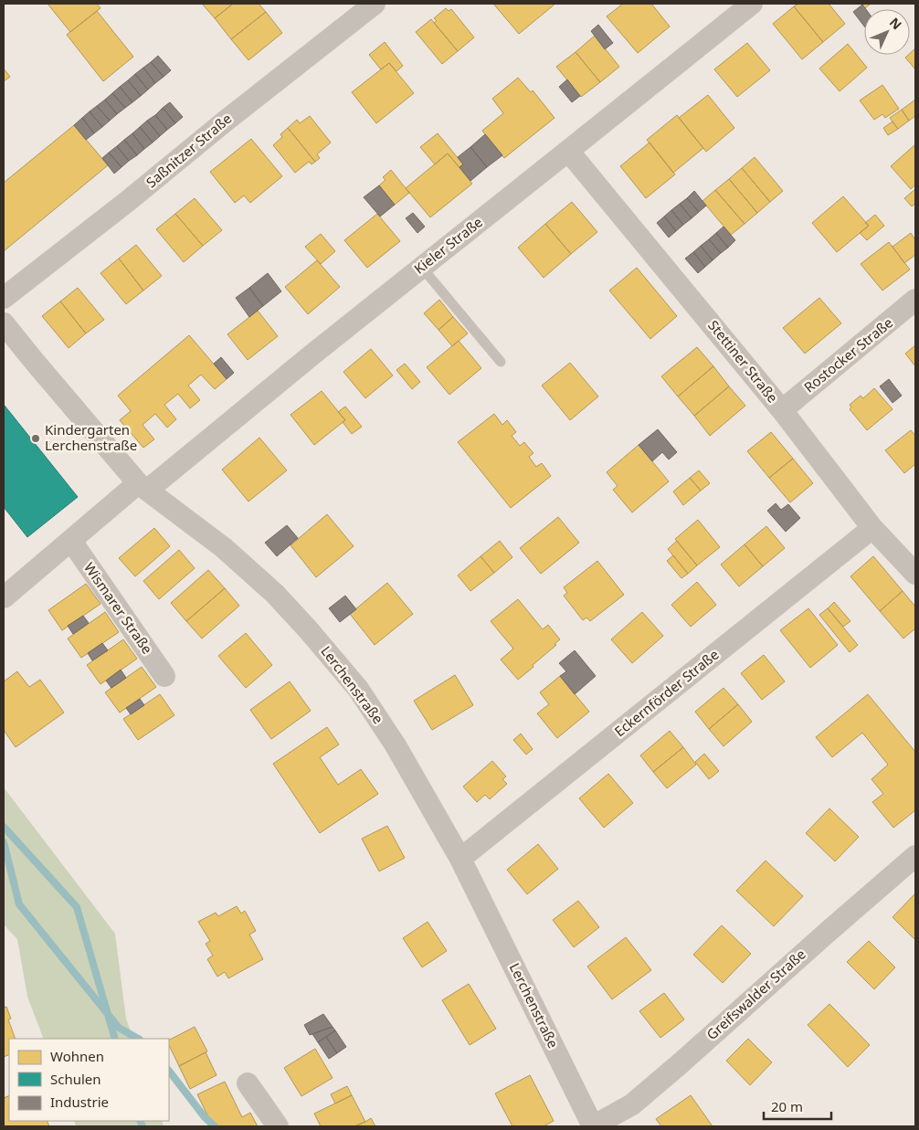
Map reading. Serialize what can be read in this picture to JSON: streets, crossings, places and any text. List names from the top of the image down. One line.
{"streets":{"street":["Saßnitzer Straße","Kieler Straße","Rostocker Straße","Stettiner Straße","Wismarer Straße","Lerchenstraße","Eckernförder Straße","Greifswalder Straße"]},"crossings":[["Kieler Straße","Stettiner Straße"],["Kieler Straße","Lerchenstraße"],["Rostocker Straße","Stettiner Straße"],["Stettiner Straße","Eckernförder Straße"],["Lerchenstraße","Eckernförder Straße"],["Lerchenstraße","Greifswalder Straße"]],"places":["Kindergarten Lerchenstraße"],"legend":["Wohnen","Schulen","Industrie"],"scale_bar":"20 m","north":"top right"}
